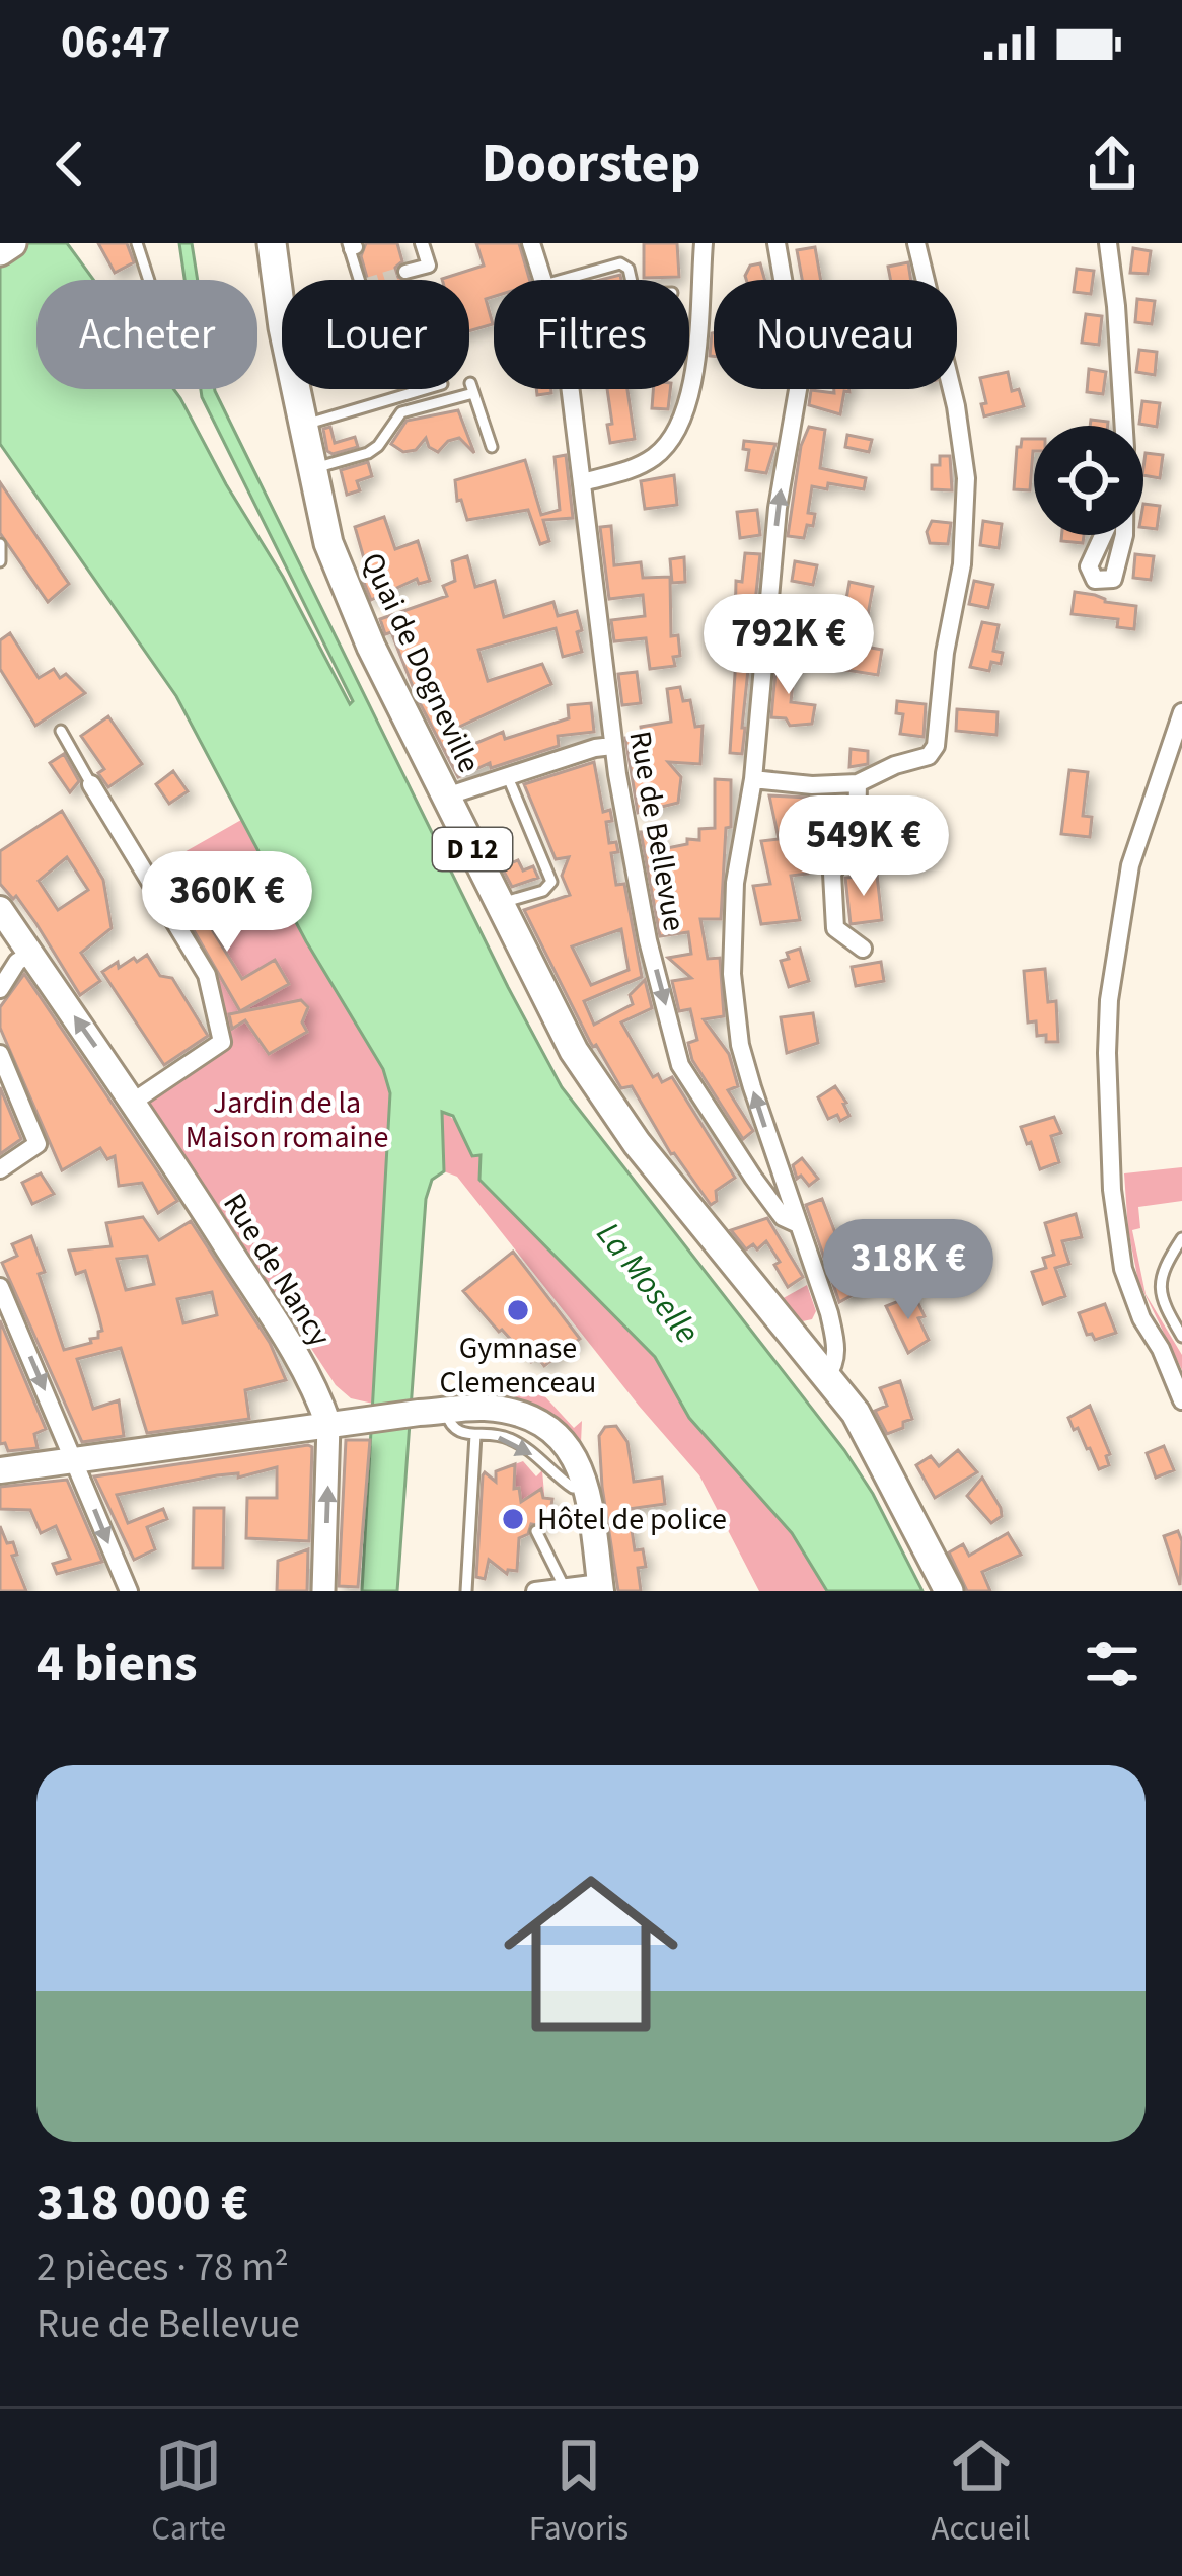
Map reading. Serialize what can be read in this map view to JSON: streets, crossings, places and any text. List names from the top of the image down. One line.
{"streets":{"main road":["Quai de Dogneville","D 12","Rue de Nancy"],"street":["Rue de Bellevue"]},"crossings":[["Quai de Dogneville","D 12"],["Rue de Bellevue","D 12"]],"water":["La Moselle"],"parks":["Jardin de la Maison romaine"],"places":["Gymnase Clemenceau","Hôtel de police"],"page":{"status":"06:47","header":"Doorstep","chip":["Acheter","Louer","Filtres","Nouveau"],"price":["792K €","549K €","360K €","318K €"],"heading":"4 biens","list":[{"name":"318 000 €","note":"2 pièces · 78 m² · Rue de Bellevue"}],"tabs":["Carte","Favoris","Accueil"]}}
